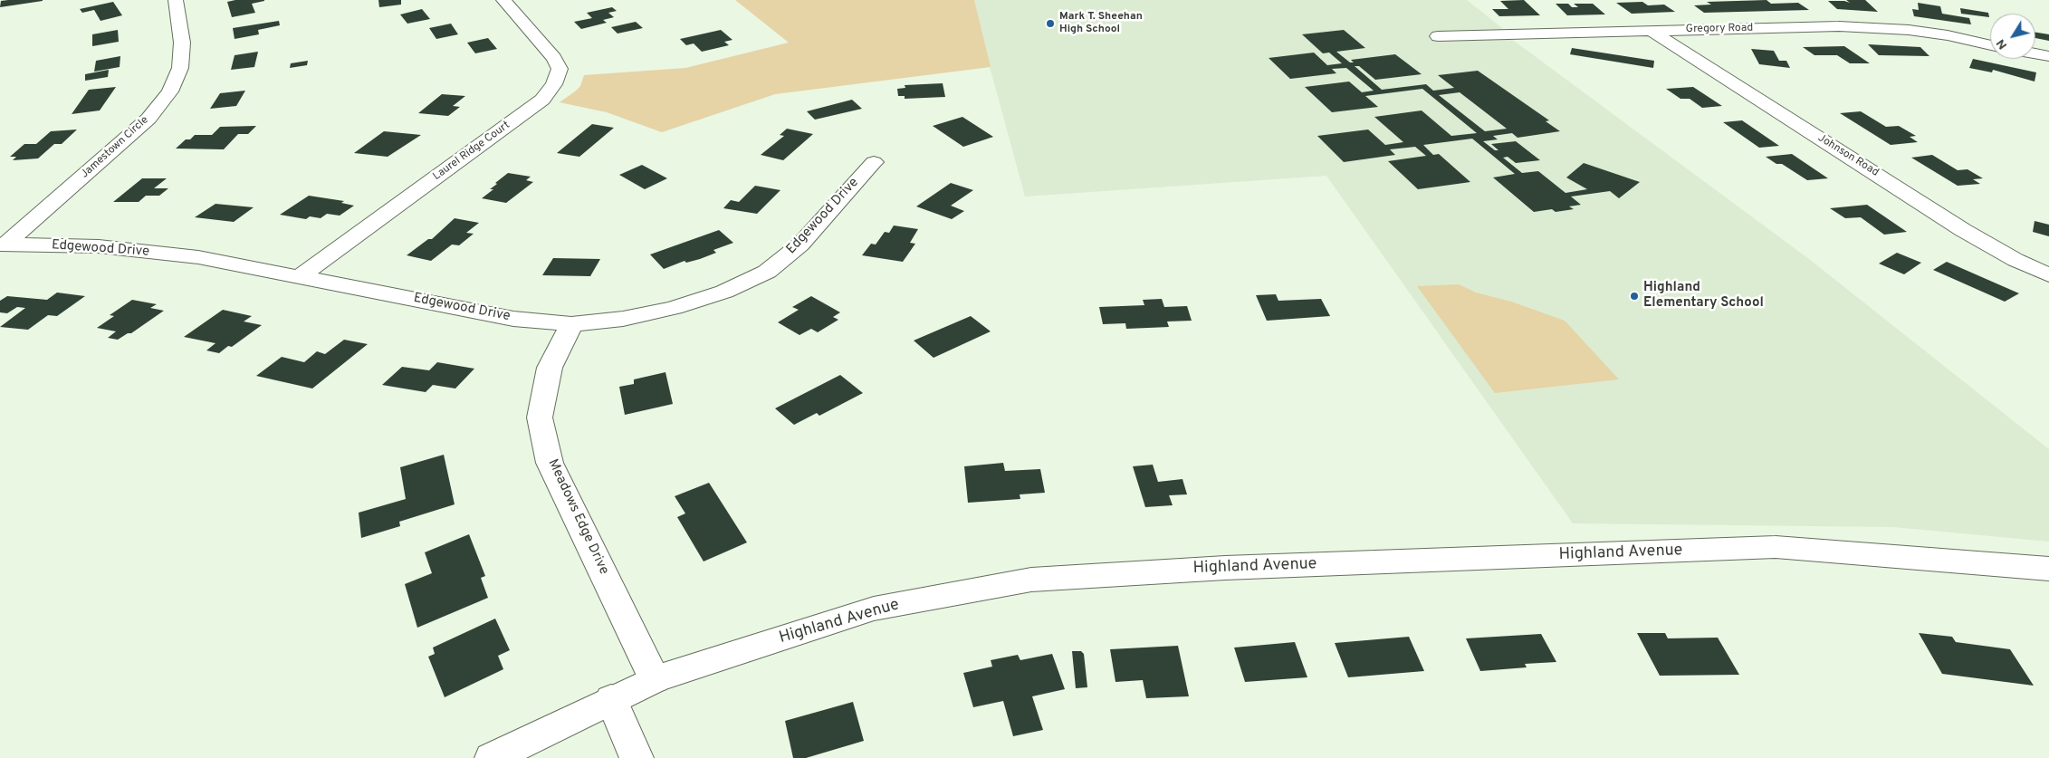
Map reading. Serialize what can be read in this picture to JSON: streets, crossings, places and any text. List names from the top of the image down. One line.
{"streets":{"street":["Gregory Road","Jamestown Circle","Laurel Ridge Court","Johnson Road","Edgewood Drive","Meadows Edge Drive","Highland Avenue"]},"crossings":[["Gregory Road","Johnson Road"],["Jamestown Circle","Edgewood Drive"],["Laurel Ridge Court","Edgewood Drive"],["Edgewood Drive","Meadows Edge Drive"],["Meadows Edge Drive","Highland Avenue"]],"places":["Mark T. Sheehan High School","Highland Elementary School"],"north":"bottom left"}
